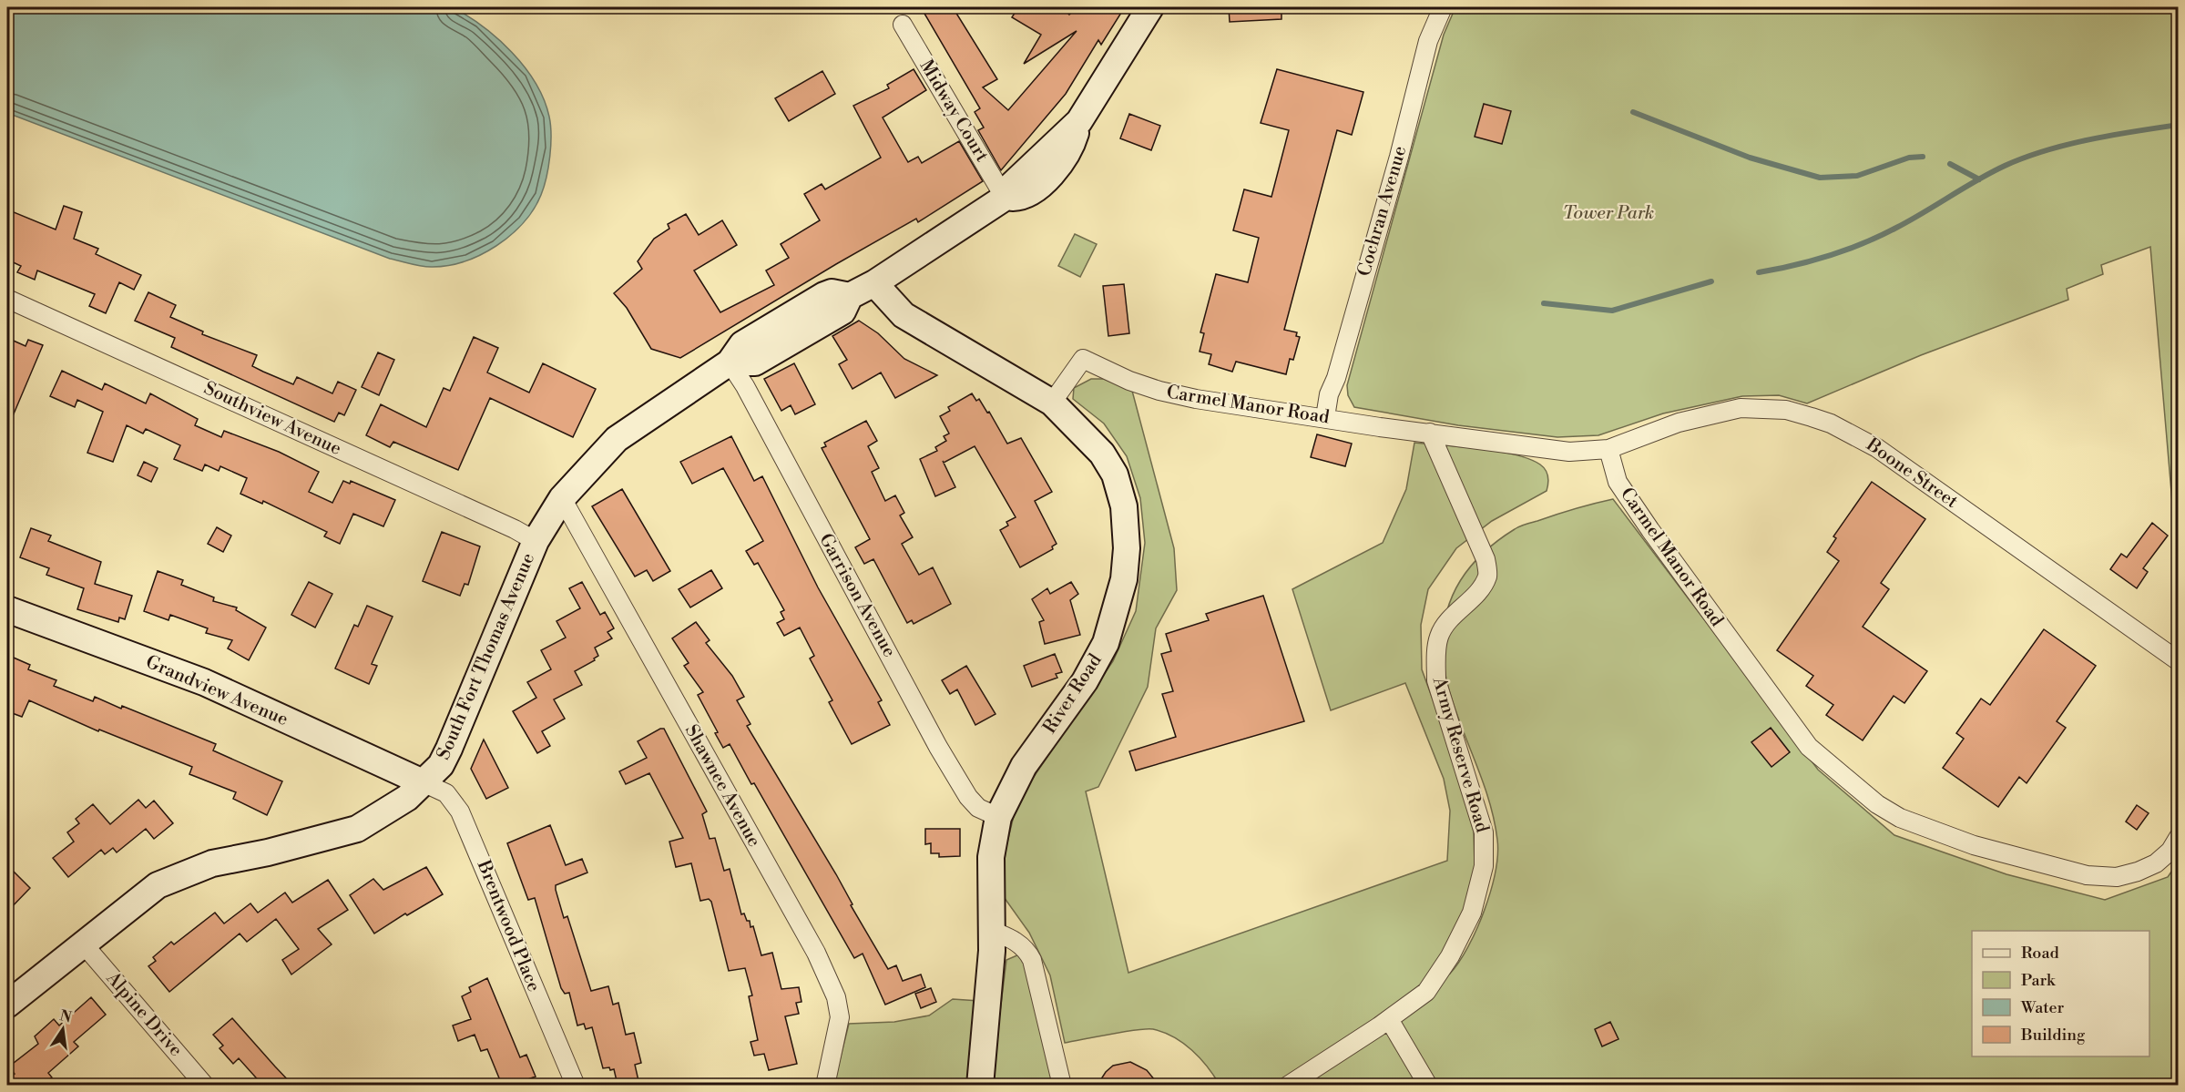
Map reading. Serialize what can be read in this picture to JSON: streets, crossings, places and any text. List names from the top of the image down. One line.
{"streets":{"main road":["South Fort Thomas Avenue","Grandview Avenue","River Road"],"street":["Midway Court","Cochran Avenue","Carmel Manor Road","Southview Avenue","Boone Street","Garrison Avenue","Army Reserve Road","Shawnee Avenue","Brentwood Place","Alpine Drive"]},"crossings":[["Cochran Avenue","Carmel Manor Road"],["Carmel Manor Road","Boone Street"],["Carmel Manor Road","River Road"],["Carmel Manor Road","Army Reserve Road"],["Southview Avenue","South Fort Thomas Avenue"],["Garrison Avenue","South Fort Thomas Avenue"],["Garrison Avenue","River Road"],["South Fort Thomas Avenue","Grandview Avenue"],["South Fort Thomas Avenue","Shawnee Avenue"],["South Fort Thomas Avenue","Brentwood Place"],["South Fort Thomas Avenue","Alpine Drive"],["Grandview Avenue","Brentwood Place"]],"parks":["Tower Park"],"legend":["Road","Park","Water","Building"],"north":"top"}
